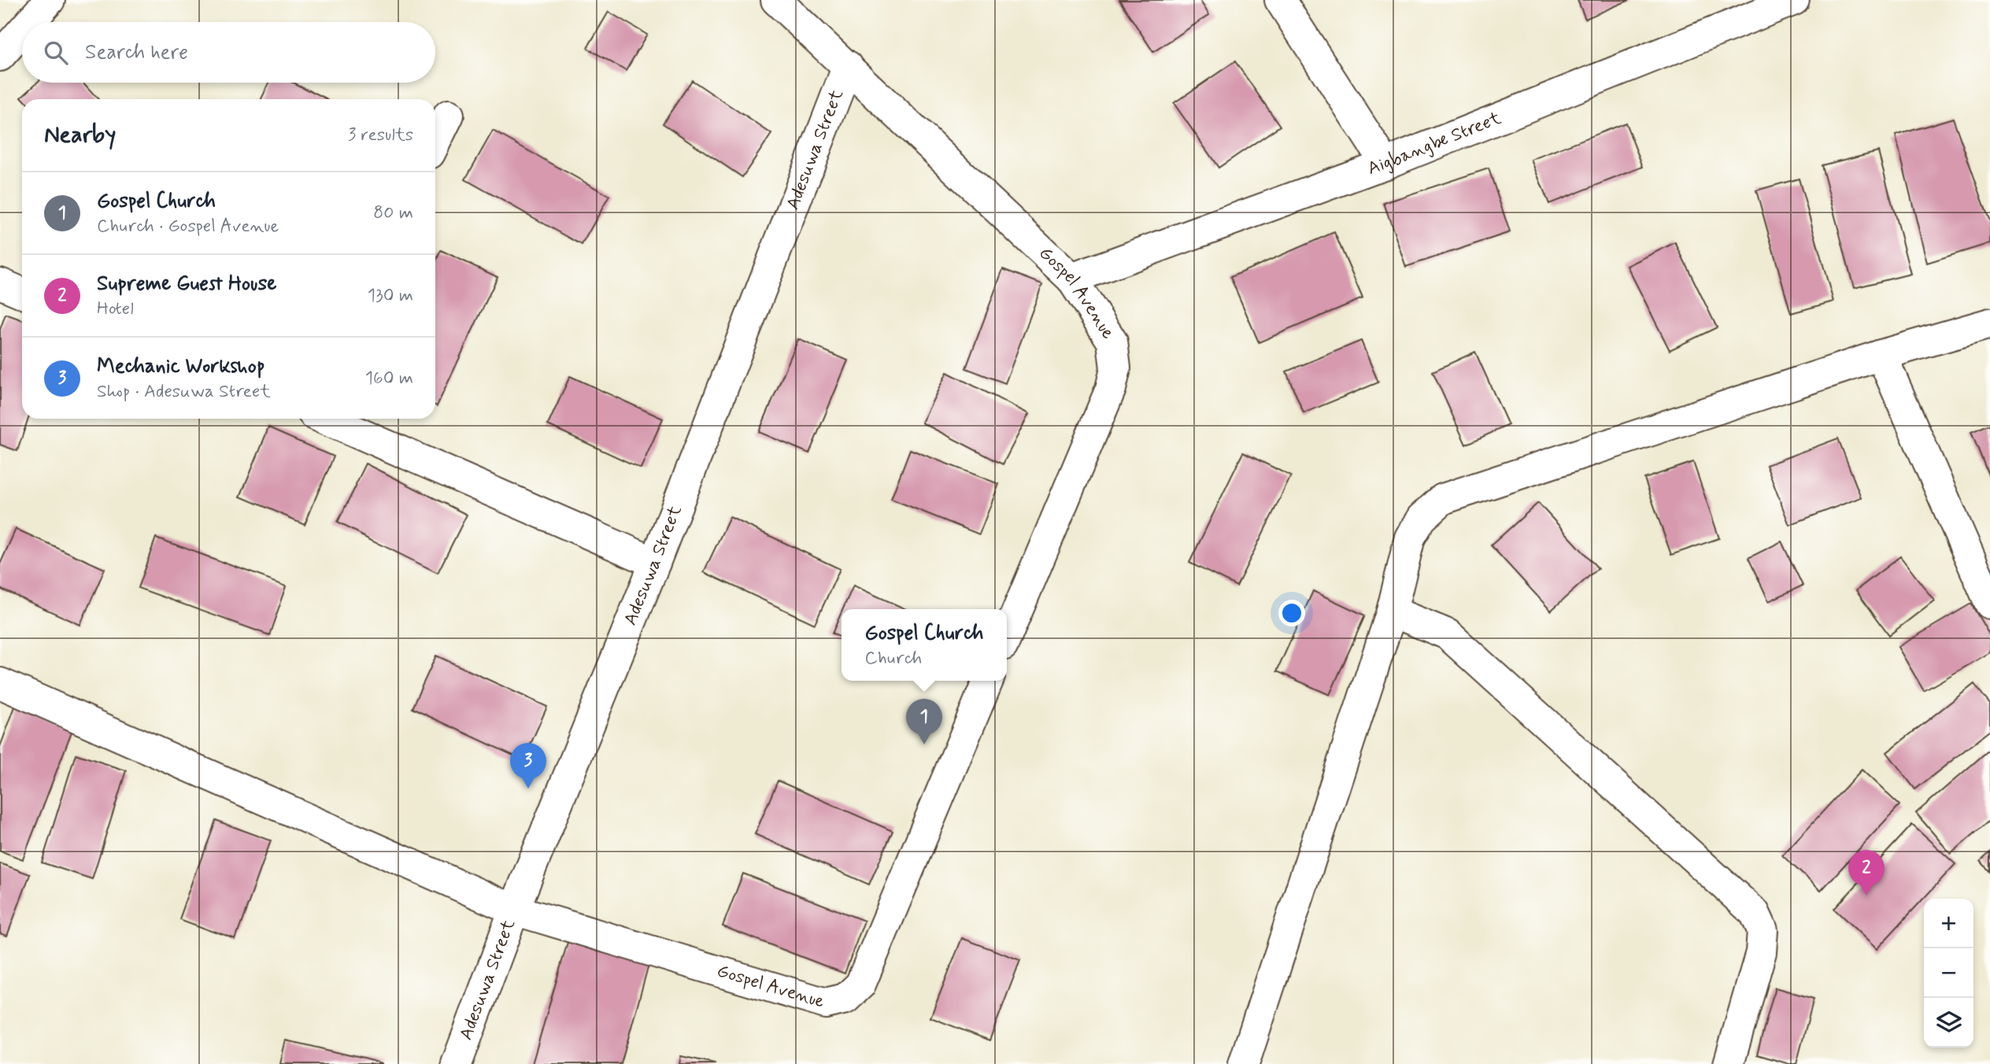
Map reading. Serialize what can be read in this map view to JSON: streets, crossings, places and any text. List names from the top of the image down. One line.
{"streets":{"street":["Aigbangbe Street","Adesuwa Street","Gospel Avenue"]},"crossings":[["Aigbangbe Street","Gospel Avenue"],["Adesuwa Street","Gospel Avenue"]],"page":{"search":"Search here","heading":["Nearby","3 results"],"list":[{"mark":"1","name":"Gospel Church","note":"Church · Gospel Avenue","value":"80 m"},{"mark":"2","name":"Supreme Guest House","note":"Hotel","value":"130 m"},{"mark":"3","name":"Mechanic Workshop","note":"Shop · Adesuwa Street","value":"160 m"}],"popup":["Gospel Church","Church"],"pins":["1","3","2"],"map_buttons":["+","−"]}}
